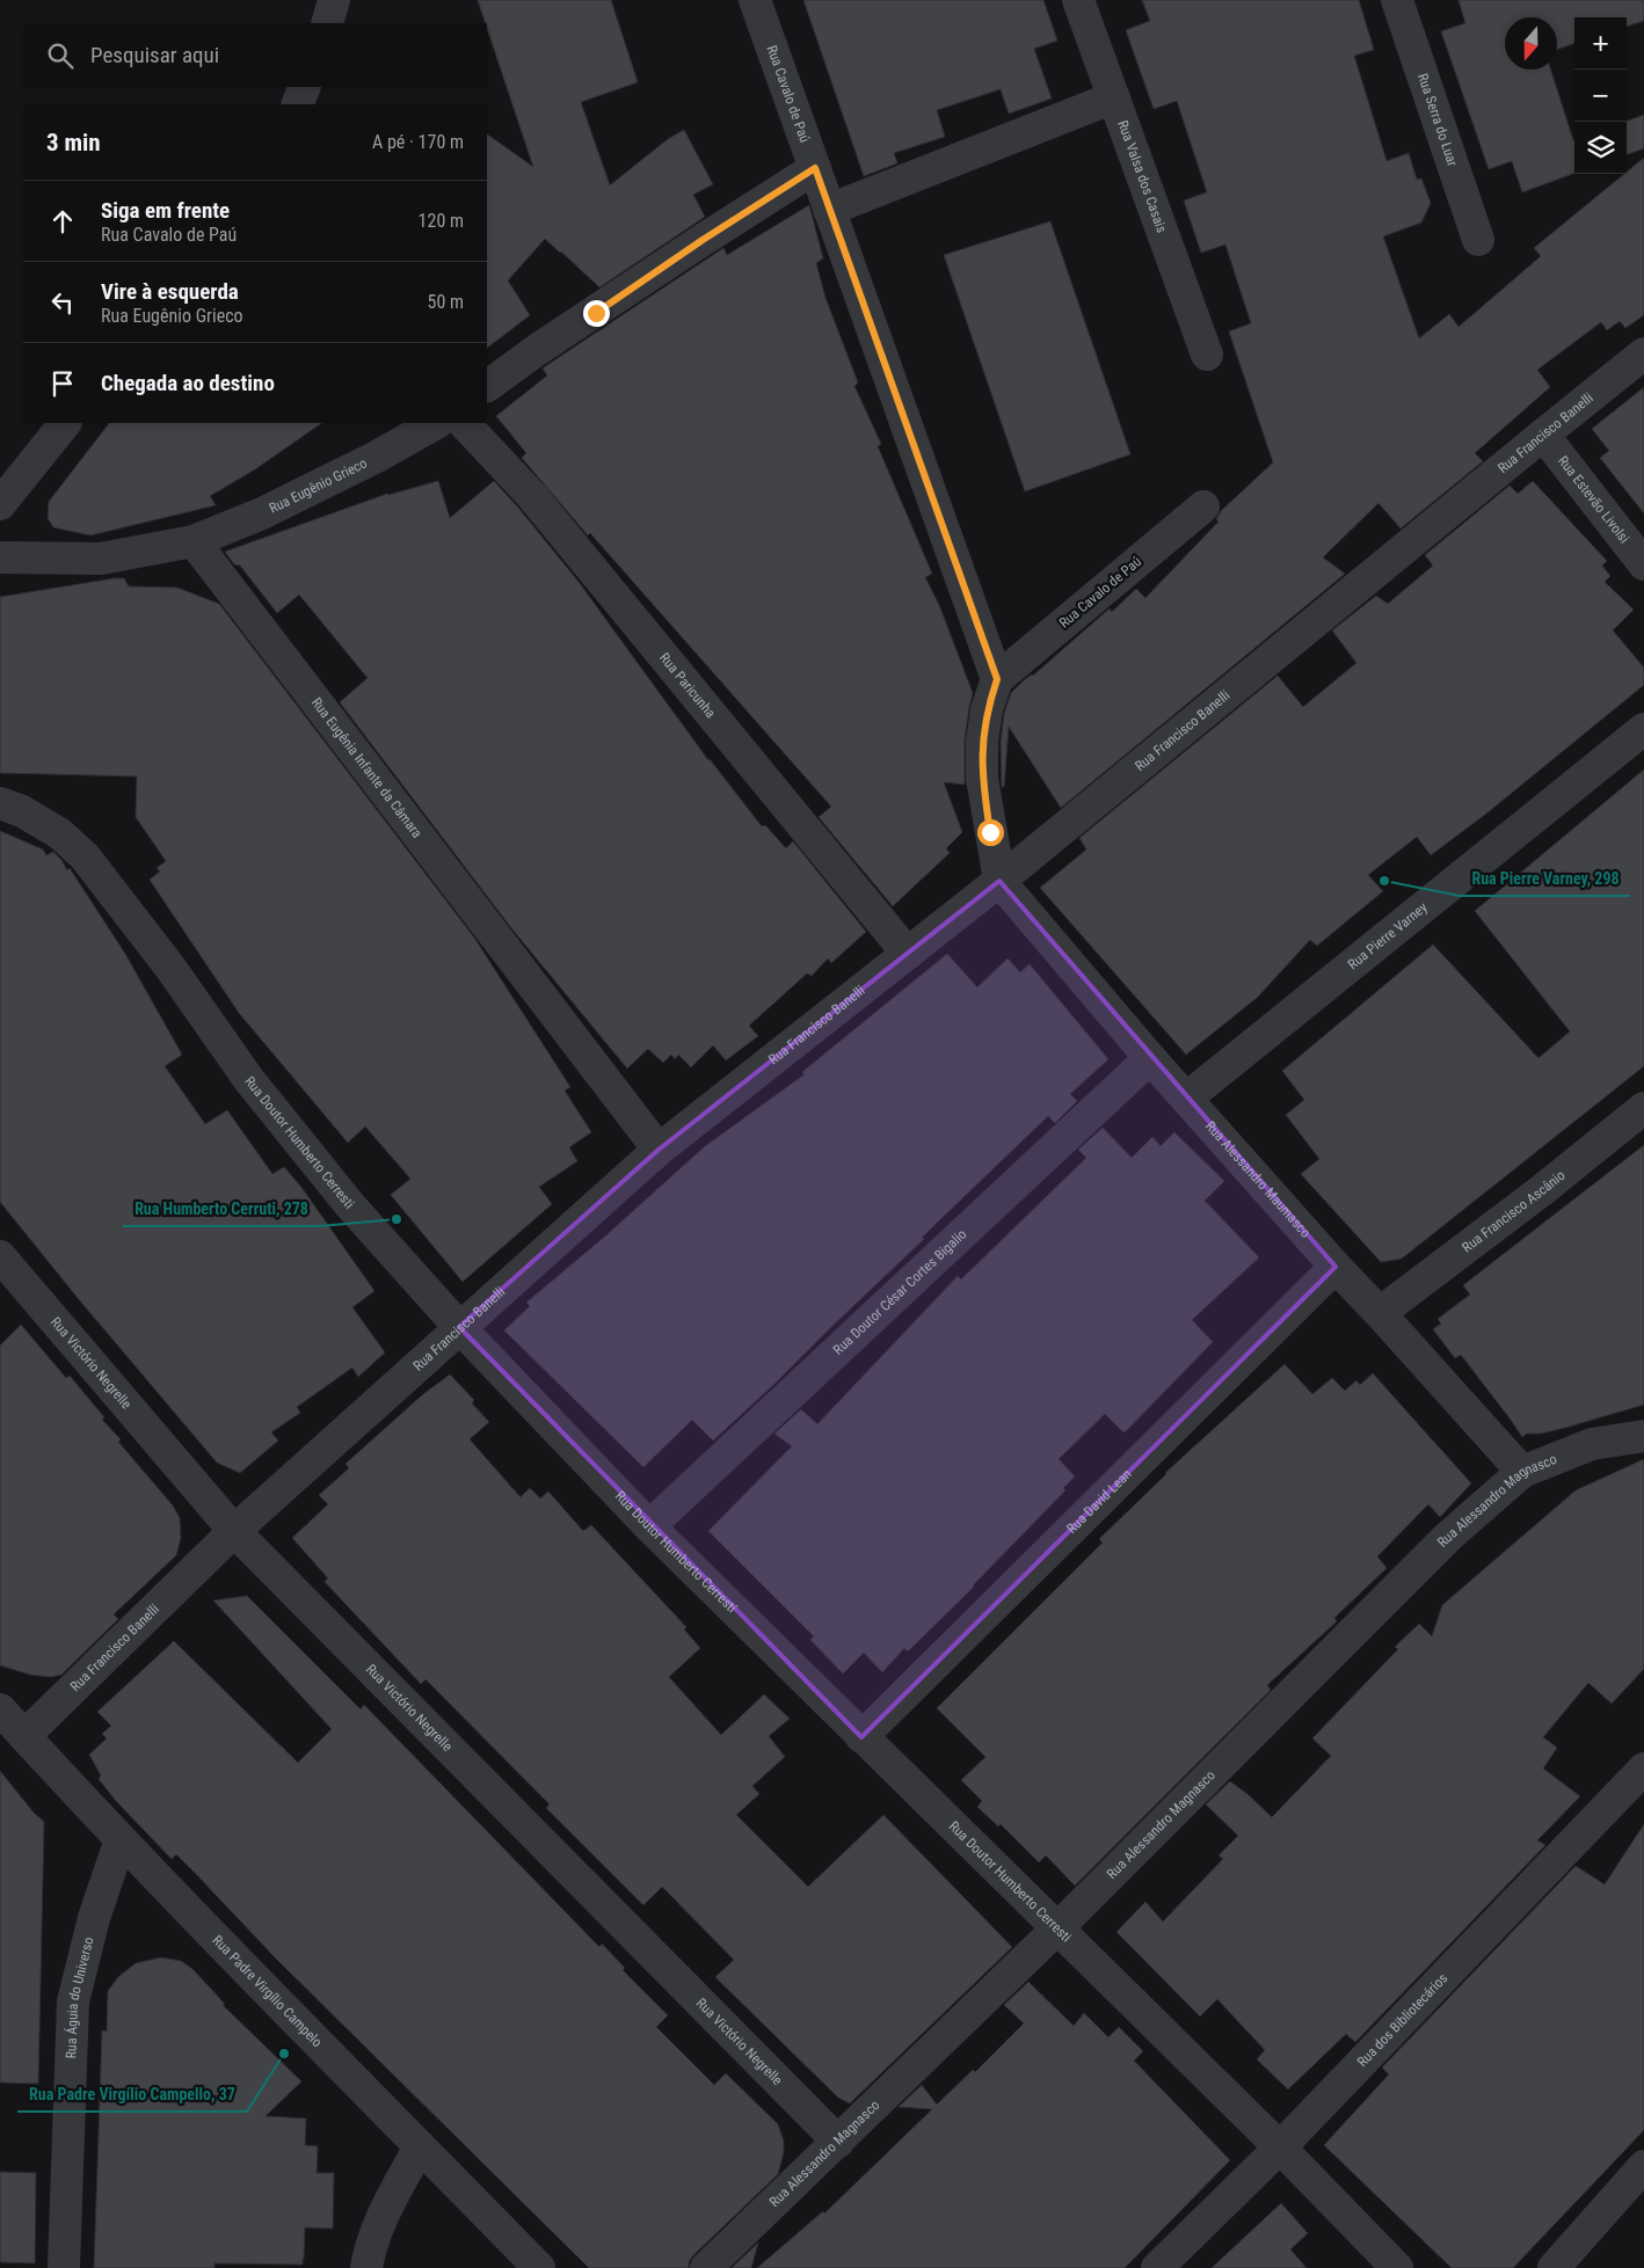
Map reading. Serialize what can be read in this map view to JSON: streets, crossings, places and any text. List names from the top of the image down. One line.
{"streets":{"street":["Rua Cavalo de Paú","Rua Serra do Luar","Rua Valsa dos Casais","Rua Francisco Banelli","Rua Eugênio Grieco","Rua Estevão Livolsi","Rua Paricunha","Rua Eugênia Infante da Câmara","Rua Pierre Varney","Rua Doutor Humberto Cerresti","Rua Alessandro Maumasco","Rua Francisco Ascânio","Rua Doutor César Cortes Bigalio","Rua Victório Negrelle","Rua David Lean","Rua Alessandro Magnasco","Rua Padre Virgílio Campelo","Rua Águia do Universo","Rua dos Bibliotecários"]},"crossings":[["Rua Francisco Banelli","Rua Estevão Livolsi"],["Rua Francisco Banelli","Rua Paricunha"],["Rua Francisco Banelli","Rua Eugênia Infante da Câmara"],["Rua Francisco Banelli","Rua Doutor Humberto Cerresti"],["Rua Francisco Banelli","Rua Alessandro Maumasco"],["Rua Francisco Banelli","Rua Victório Negrelle"],["Rua Francisco Banelli","Rua Padre Virgílio Campelo"],["Rua Eugênio Grieco","Rua Eugênia Infante da Câmara"],["Rua Pierre Varney","Rua Alessandro Maumasco"],["Rua Doutor Humberto Cerresti","Rua Doutor César Cortes Bigalio"],["Rua Doutor Humberto Cerresti","Rua David Lean"],["Rua Doutor Humberto Cerresti","Rua Alessandro Magnasco"],["Rua Doutor Humberto Cerresti","Rua dos Bibliotecários"],["Rua Alessandro Maumasco","Rua Francisco Ascânio"],["Rua Alessandro Maumasco","Rua Doutor César Cortes Bigalio"],["Rua Alessandro Maumasco","Rua David Lean"],["Rua Alessandro Maumasco","Rua Alessandro Magnasco"],["Rua Victório Negrelle","Rua Alessandro Magnasco"],["Rua Padre Virgílio Campelo","Rua Águia do Universo"]],"places":["Rua Pierre Varney, 298","Rua Humberto Cerruti, 278","Rua Padre Virgílio Campello, 37"],"north":"bottom","page":{"map_buttons":["+","−"],"search":"Pesquisar aqui","heading":["3 min","A pé · 170 m"],"list":[["Siga em frente","Rua Cavalo de Paú","120 m"],["Vire à esquerda","Rua Eugênio Grieco","50 m"],"Chegada ao destino"]}}
